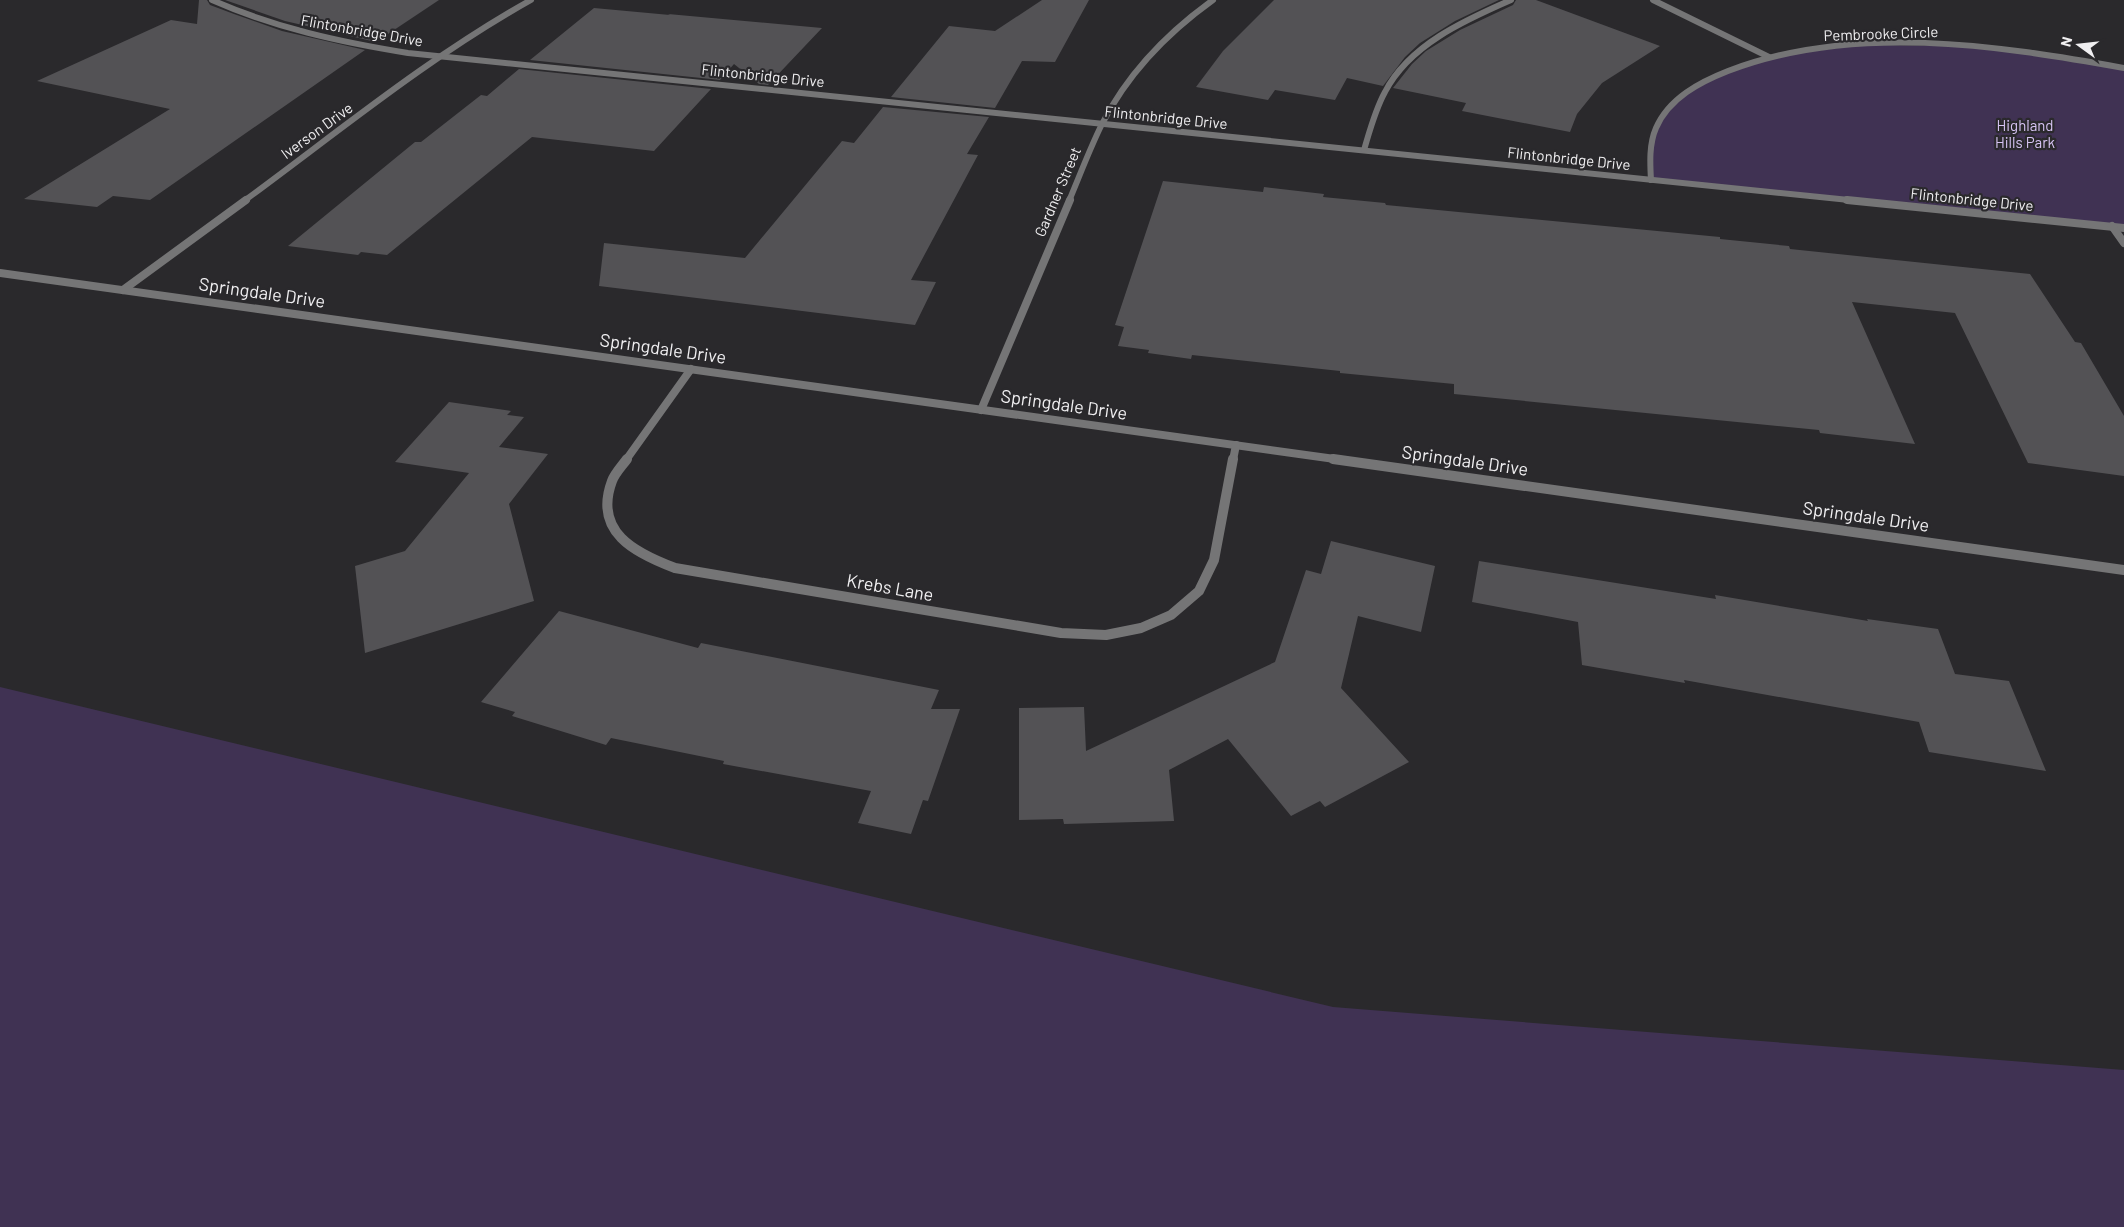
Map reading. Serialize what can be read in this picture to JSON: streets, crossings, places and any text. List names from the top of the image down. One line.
{"streets":{"street":["Flintonbridge Drive","Pembrooke Circle","Iverson Drive","Gardner Street","Springdale Drive","Krebs Lane"]},"crossings":[["Flintonbridge Drive","Pembrooke Circle"],["Flintonbridge Drive","Iverson Drive"],["Flintonbridge Drive","Gardner Street"],["Iverson Drive","Springdale Drive"],["Gardner Street","Springdale Drive"],["Springdale Drive","Krebs Lane"]],"parks":["Highland Hills Park"],"north":"left"}
